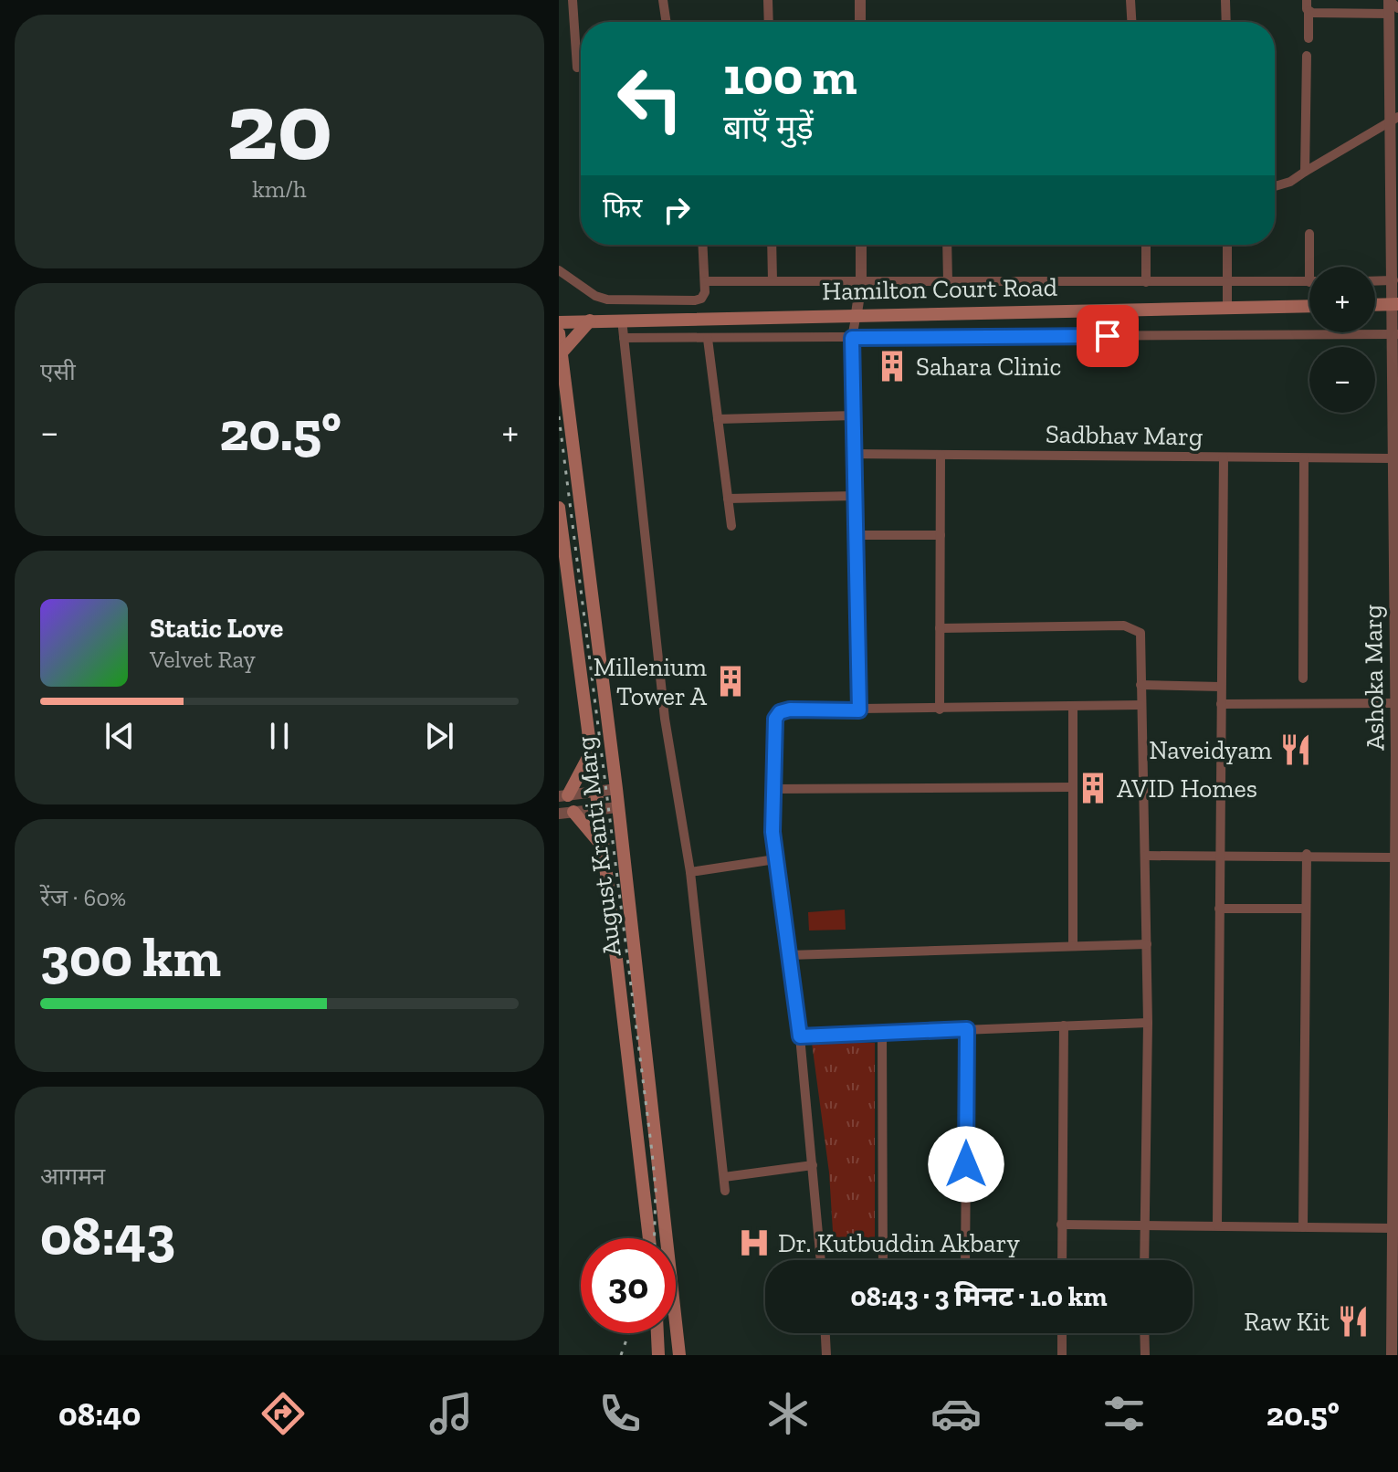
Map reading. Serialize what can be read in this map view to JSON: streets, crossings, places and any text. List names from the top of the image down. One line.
{"streets":{"main road":["Hamilton Court Road","August Kranti Marg"],"street":["Sadbhav Marg","Ashoka Marg"]},"crossings":[["Sadbhav Marg","Ashoka Marg"]],"places":{"building":["Sahara Clinic","Millenium Tower A","AVID Homes"],"restaurant":["Naveidyam","Raw Kit"],"hospital":["Dr. Kutbuddin Akbary"]},"page":{"tile":[["20","km/h"],"एसी",["रेंज · 60%","300 km"],["आगमन","08:43"]],"turn":["100 m","बाएँ मुड़ें"],"then":"फिर","map_buttons":["+","−"],"heat":["−","20.5°","+"],"song":["Static Love","Velvet Ray"],"limit":"30","trip":"08:43 · 3 मिनट · 1.0 km","tabs":["08:40","20.5°"]}}
